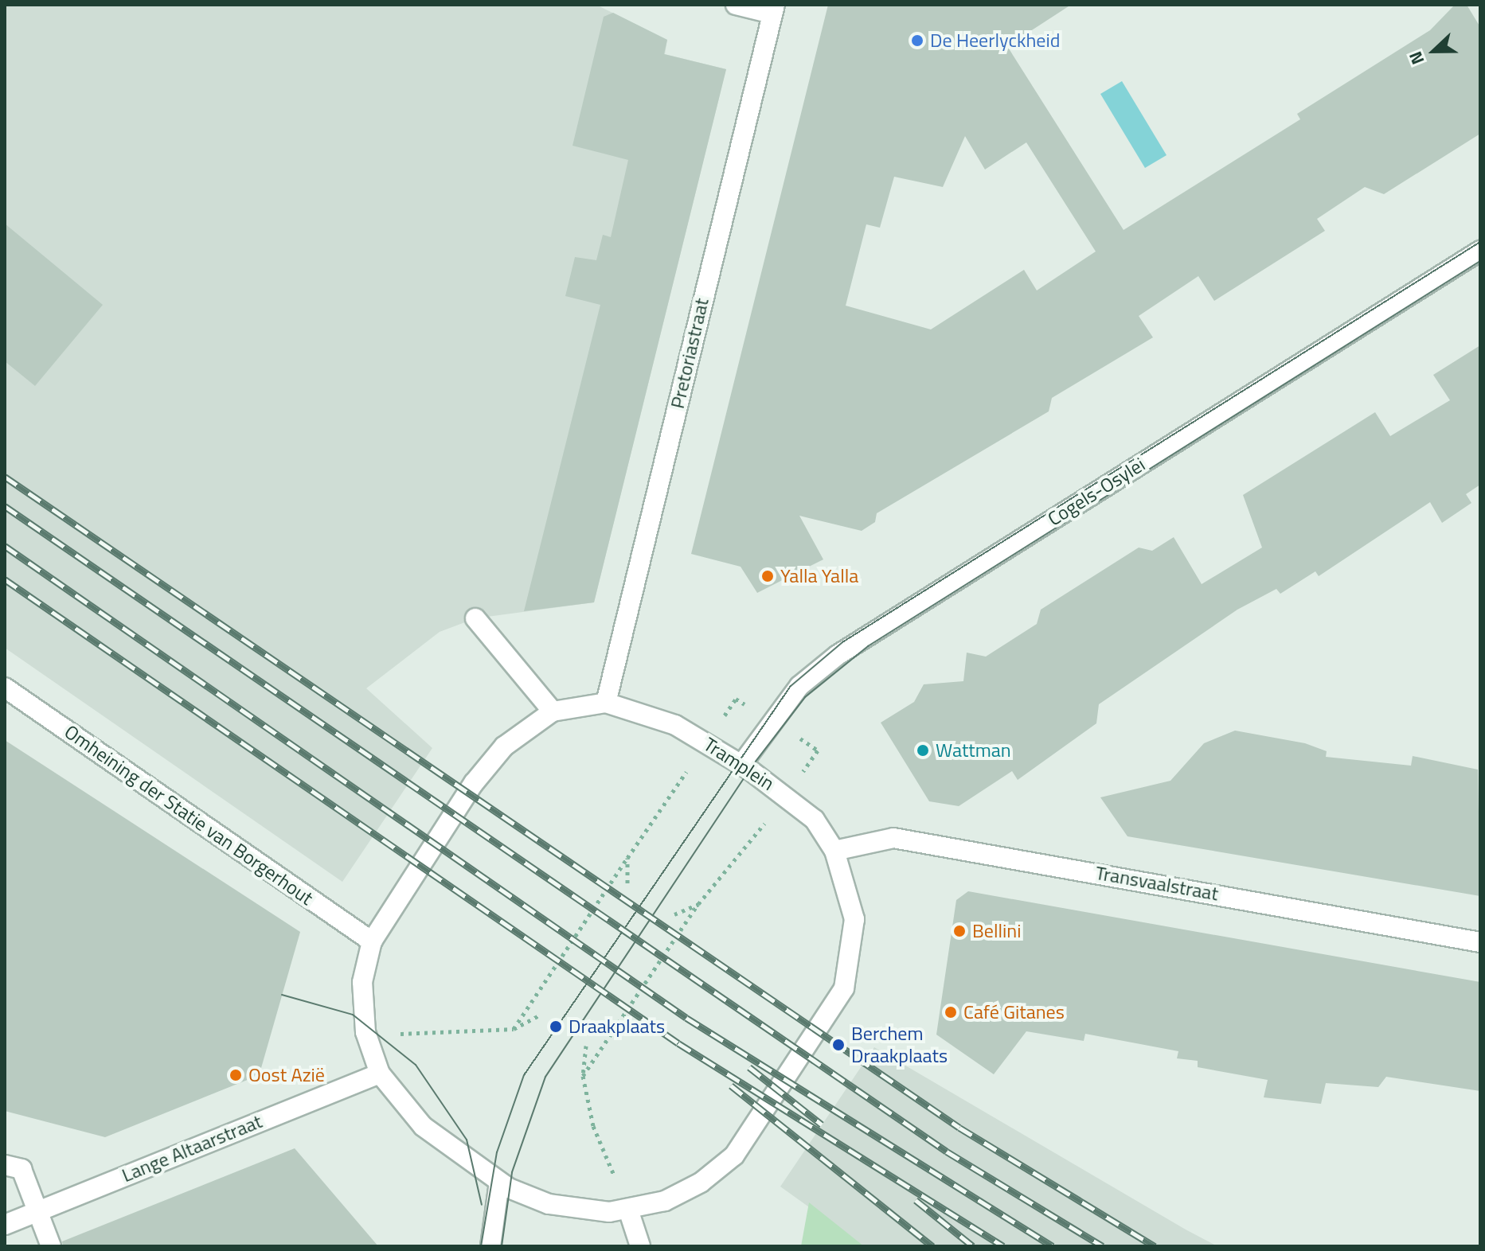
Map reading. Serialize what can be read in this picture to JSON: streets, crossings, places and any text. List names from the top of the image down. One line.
{"streets":{"street":["Pretoriastraat","Cogels-Osylei","Tramplein","Omheining der Statie van Borgerhout","Transvaalstraat","Lange Altaarstraat"]},"crossings":[["Pretoriastraat","Tramplein"],["Cogels-Osylei","Tramplein"],["Tramplein","Omheining der Statie van Borgerhout"],["Tramplein","Transvaalstraat"]],"places":["De Heerlyckheid","Yalla Yalla","Wattman","Bellini","Café Gitanes","Draakplaats","Berchem Draakplaats","Oost Azië"],"north":"left"}
